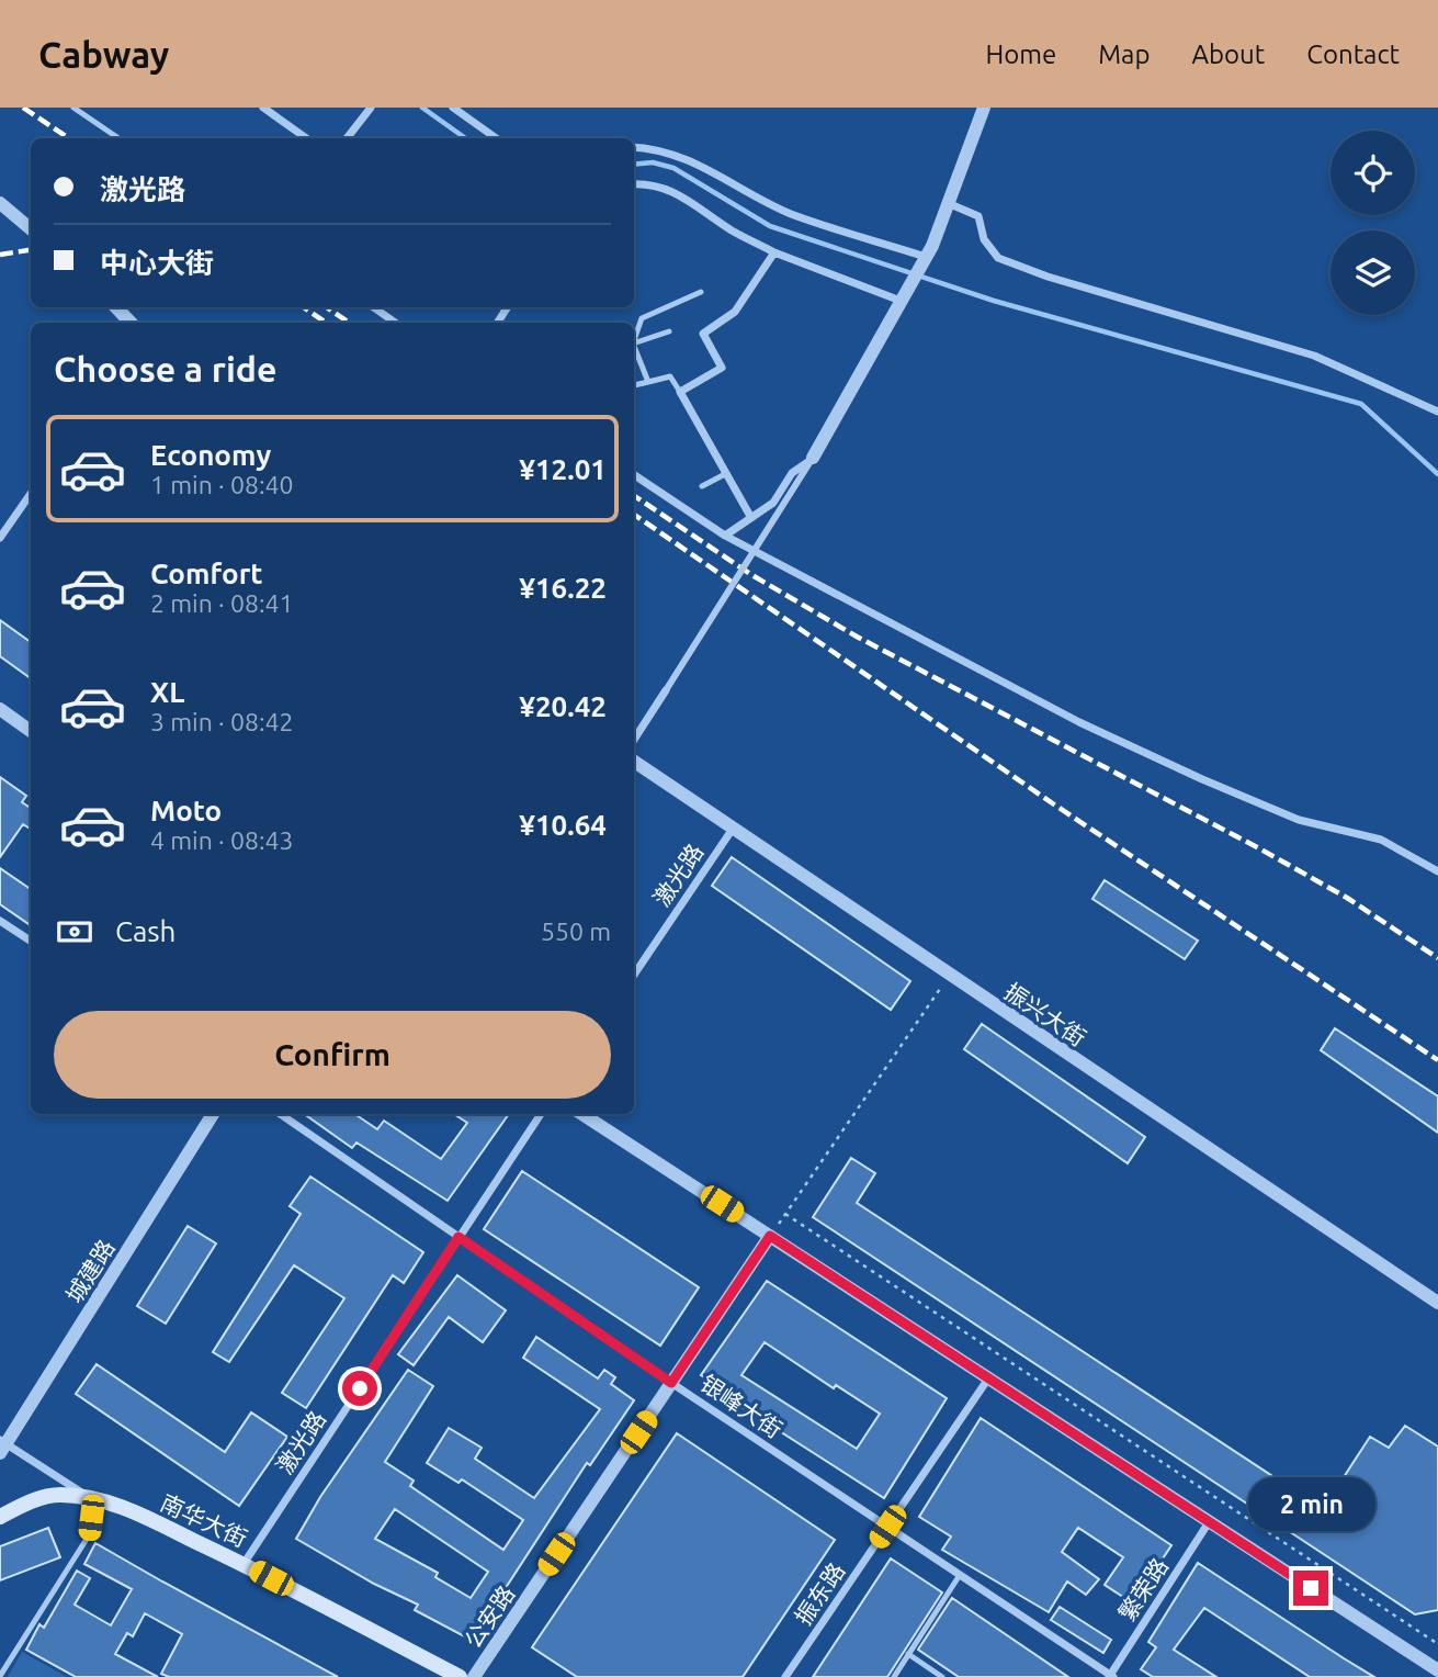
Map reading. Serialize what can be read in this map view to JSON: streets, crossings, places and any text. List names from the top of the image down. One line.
{"streets":{"main road":["南华大街"],"street":["激光路","振兴大街","城建路","银峰大街","繁荣路","振东路","公安路"]},"crossings":[["激光路","振兴大街"],["激光路","银峰大街"],["激光路","南华大街"],["银峰大街","繁荣路"],["银峰大街","振东路"],["银峰大街","公安路"]],"page":{"header":"Cabway","nav":["Home","Map","About","Contact"],"banner":["激光路","中心大街"],"heading":"Choose a ride","list":[{"name":"Economy","note":"1 min · 08:40","value":"¥12.01"},{"name":"Comfort","note":"2 min · 08:41","value":"¥16.22"},{"name":"XL","note":"3 min · 08:42","value":"¥20.42"},{"name":"Moto","note":"4 min · 08:43","value":"¥10.64"}],"pay":["Cash","550 m"],"buttons":"Confirm","bubble":"2 min"}}
